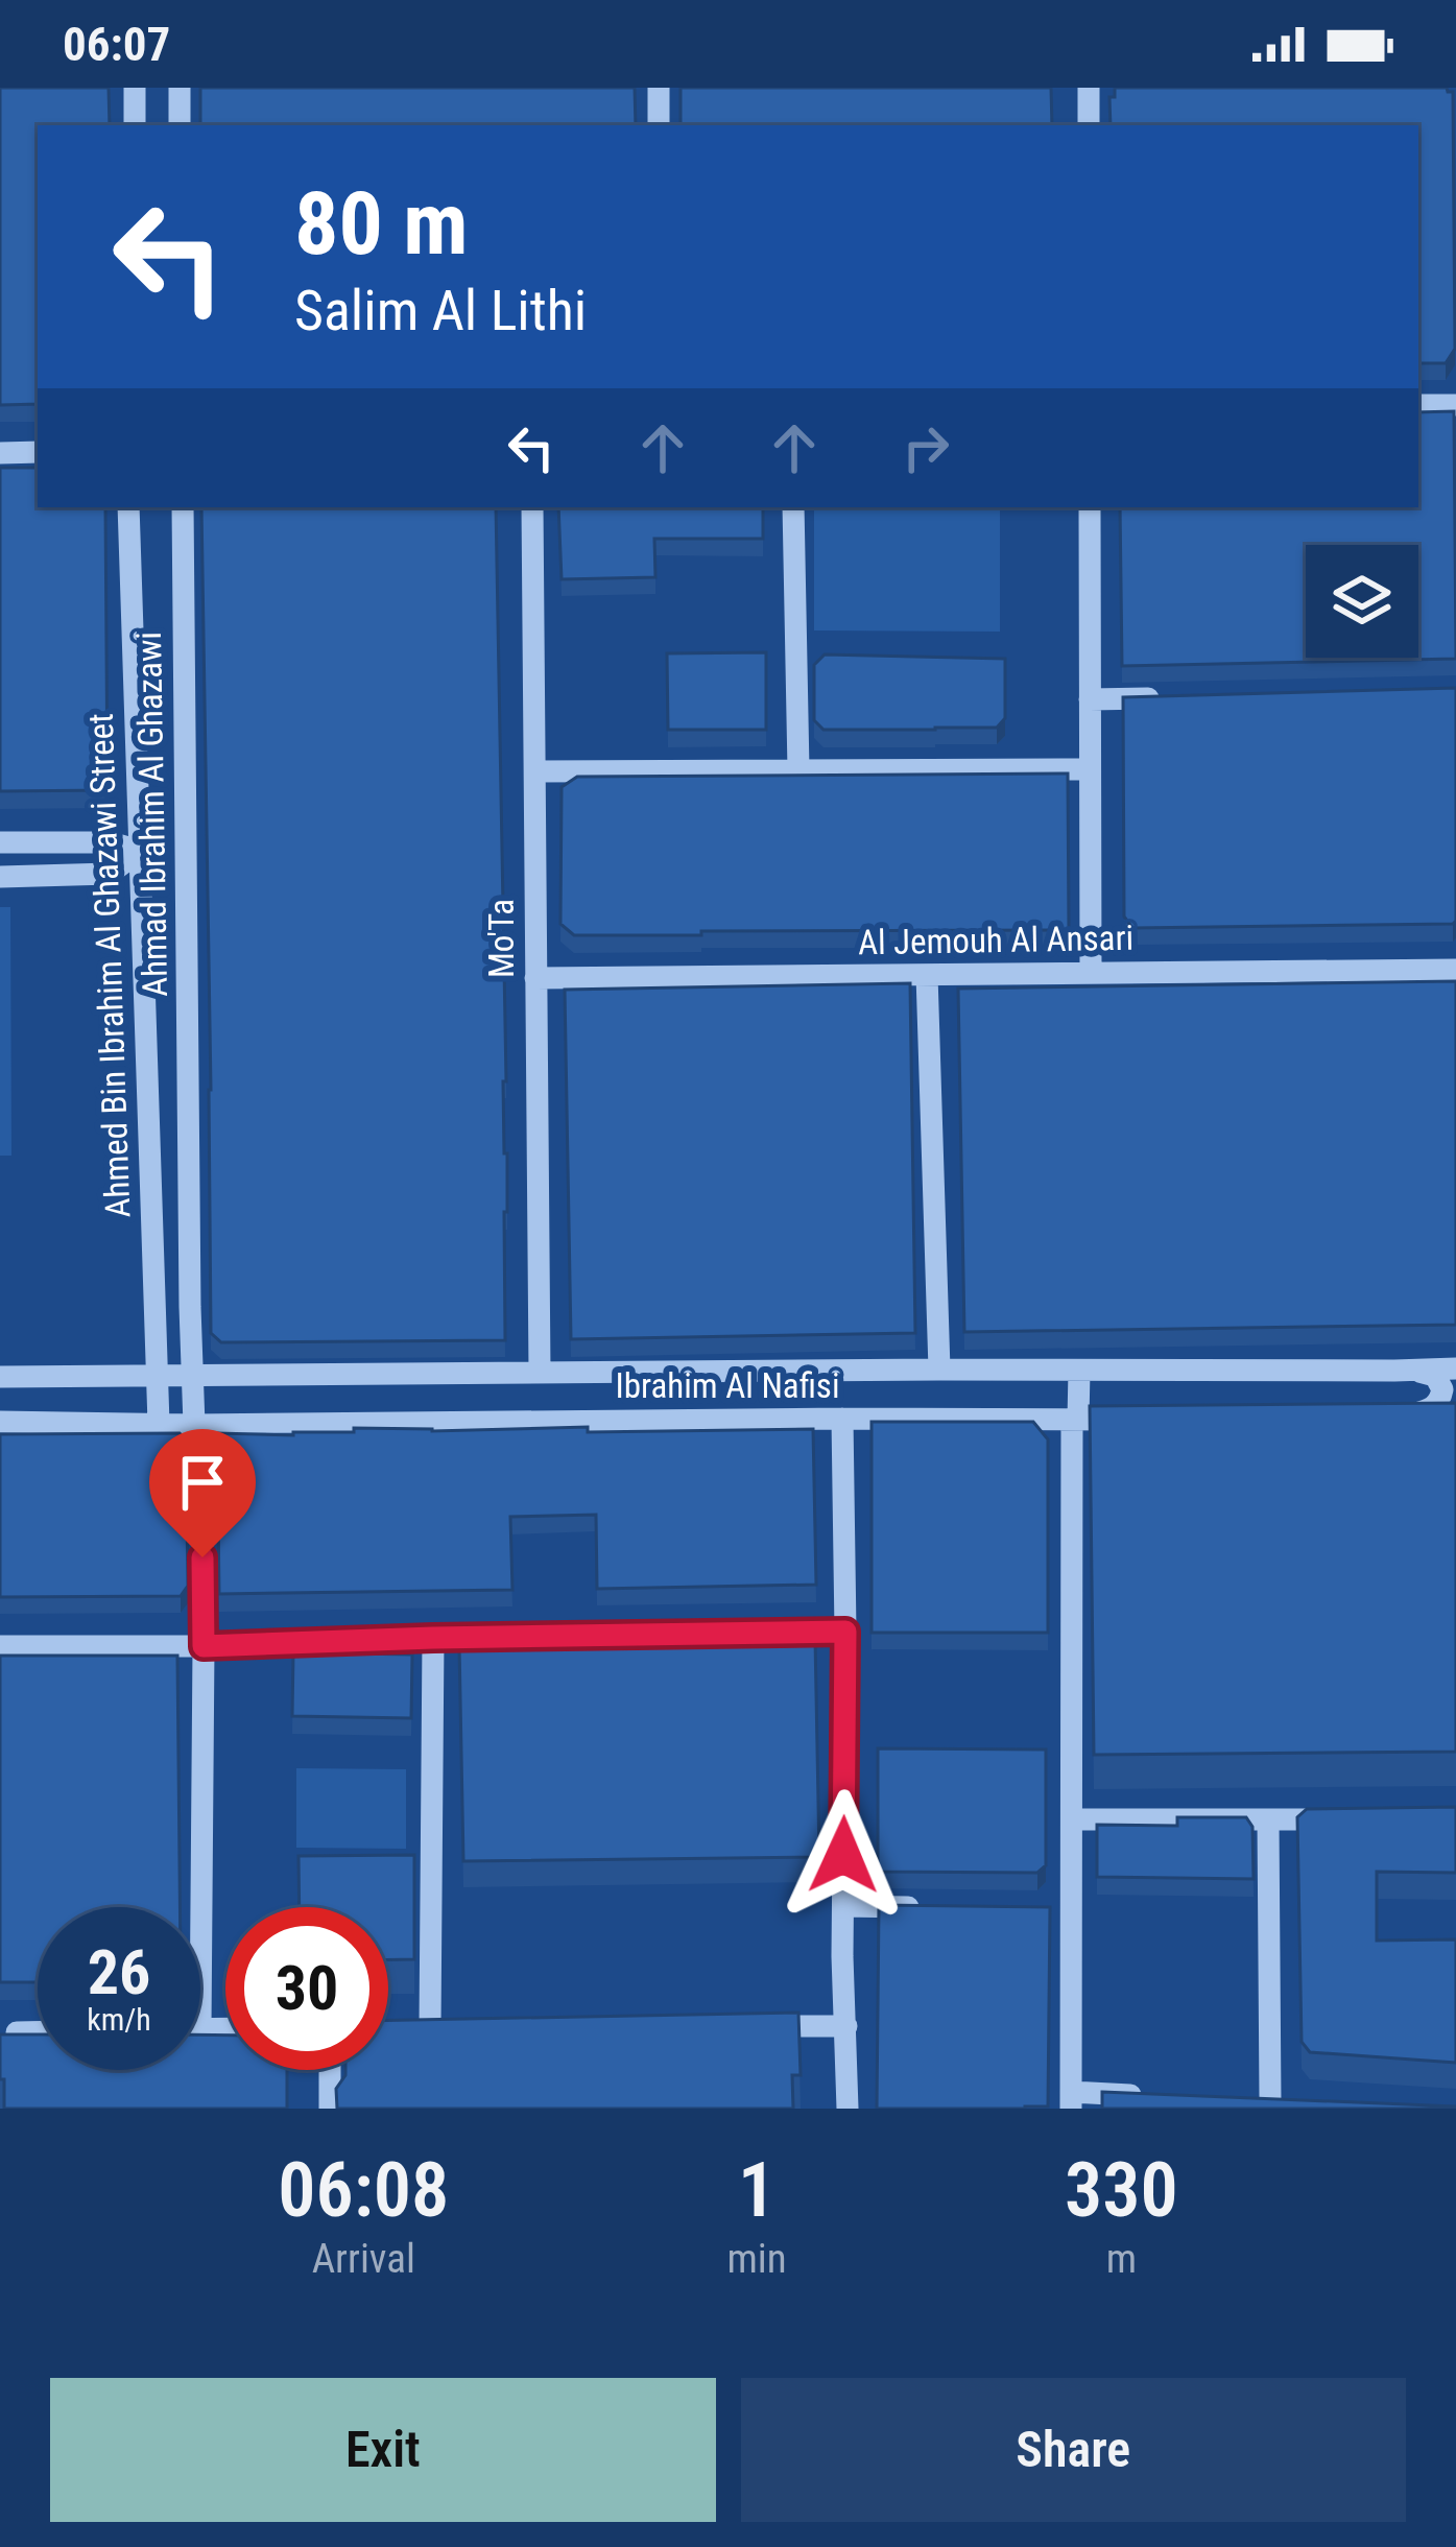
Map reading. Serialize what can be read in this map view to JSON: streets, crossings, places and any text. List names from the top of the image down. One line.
{"streets":{"street":["Ahmad Ibrahim Al Ghazawi","Mo'Ta","Al Jemouh Al Ansari","Ahmed Bin Ibrahim Al Ghazawi Street","Ibrahim Al Nafisi"]},"crossings":[["Ahmad Ibrahim Al Ghazawi","Ibrahim Al Nafisi"],["Mo'Ta","Al Jemouh Al Ansari"],["Mo'Ta","Ibrahim Al Nafisi"],["Ahmed Bin Ibrahim Al Ghazawi Street","Ibrahim Al Nafisi"]],"page":{"status":"06:07","turn":["80 m","Salim Al Lithi"],"speed":"26 km/h","limit":"30","eta":["06:08","Arrival","1","min","330","m"],"buttons":["Exit","Share"]}}
